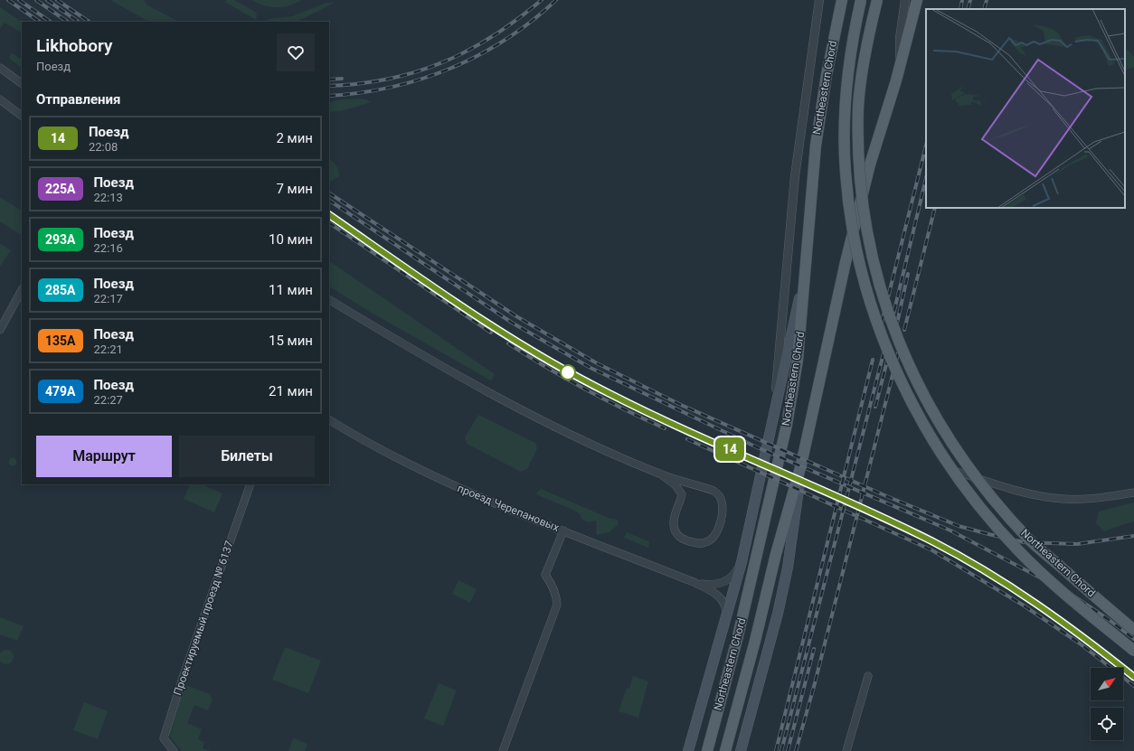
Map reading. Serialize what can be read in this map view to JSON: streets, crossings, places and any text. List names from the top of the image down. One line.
{"streets":{"main road":["Northeastern Chord"],"street":["проезд Черепановых","Проектируемый проезд № 6137"]},"north":"top right","page":{"on_map":"14","heading":[["Likhobory","Поезд"],"Отправления"],"list":[{"mark":"14","name":"Поезд","note":"22:08","value":"2 мин"},{"mark":"225А","name":"Поезд","note":"22:13","value":"7 мин"},{"mark":"293А","name":"Поезд","note":"22:16","value":"10 мин"},{"mark":"285А","name":"Поезд","note":"22:17","value":"11 мин"},{"mark":"135А","name":"Поезд","note":"22:21","value":"15 мин"},{"mark":"479А","name":"Поезд","note":"22:27","value":"21 мин"}],"buttons":["Маршрут","Билеты"]}}
